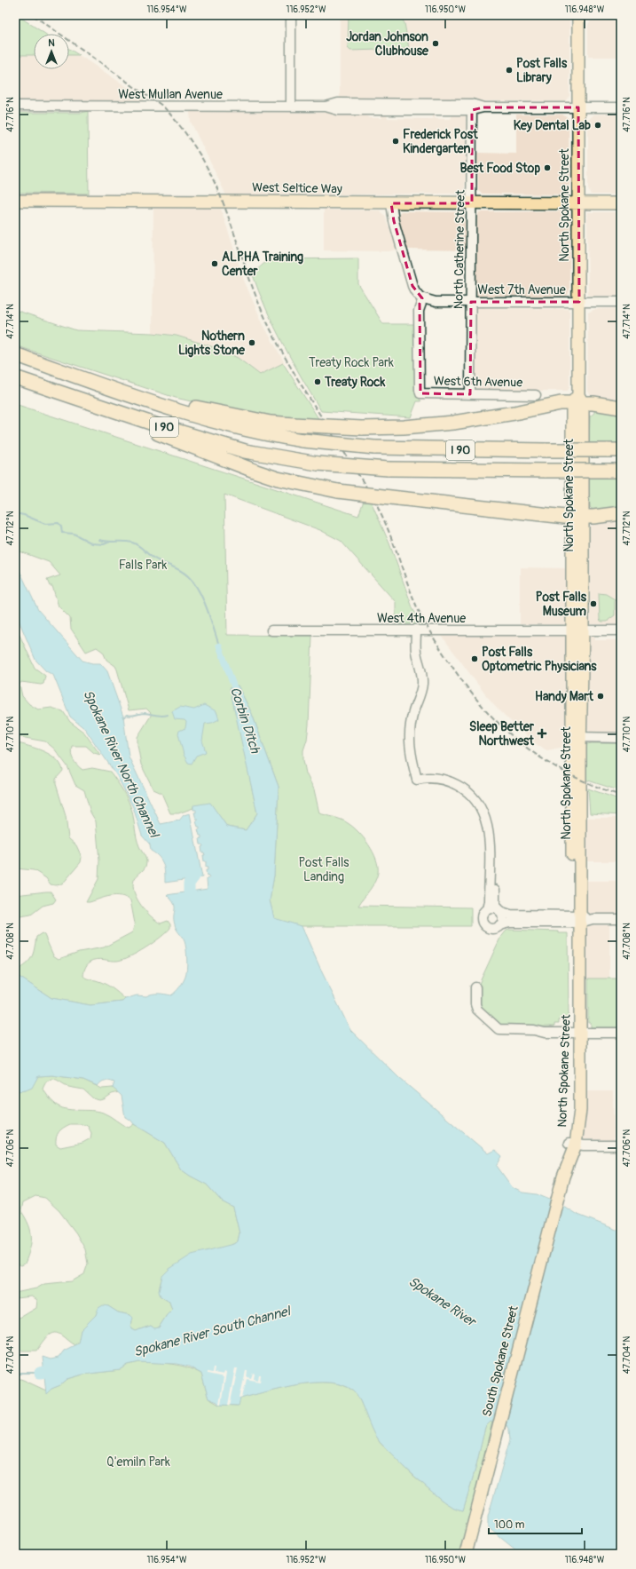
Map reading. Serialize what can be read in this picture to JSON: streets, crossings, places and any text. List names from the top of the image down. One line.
{"streets":{"highway":["I 90"],"main road":["West Seltice Way","North Spokane Street","South Spokane Street"],"street":["West Mullan Avenue","North Catherine Street","West 7th Avenue","West 6th Avenue","West 4th Avenue"]},"crossings":[["West Mullan Avenue","North Spokane Street"],["West Mullan Avenue","North Catherine Street"],["West Seltice Way","North Spokane Street"],["West Seltice Way","North Catherine Street"],["North Spokane Street","West 7th Avenue"],["North Spokane Street","West 4th Avenue"],["North Spokane Street","South Spokane Street"],["North Catherine Street","West 7th Avenue"],["North Catherine Street","West 6th Avenue"],["West 7th Avenue","West 6th Avenue"]],"water":["Corbin Ditch","Spokane River North Channel","Spokane River","Spokane River South Channel"],"parks":["Treaty Rock Park","Falls Park","Post Falls Landing","Q'emiln Park"],"places":{"other":["Jordan Johnson Clubhouse","Post Falls Library","Key Dental Lab","Frederick Post Kindergarten","Best Food Stop","ALPHA Training Center","Nothern Lights Stone","Treaty Rock","Post Falls Museum","Post Falls Optometric Physicians","Handy Mart"],"health":["Sleep Better Northwest"]},"scale_bar":"100 m","north":"top","coordinates":["116.954°W","116.952°W","116.950°W","116.948°W","47.716°N","47.714°N","47.712°N","47.710°N","47.708°N","47.706°N","47.704°N"]}
